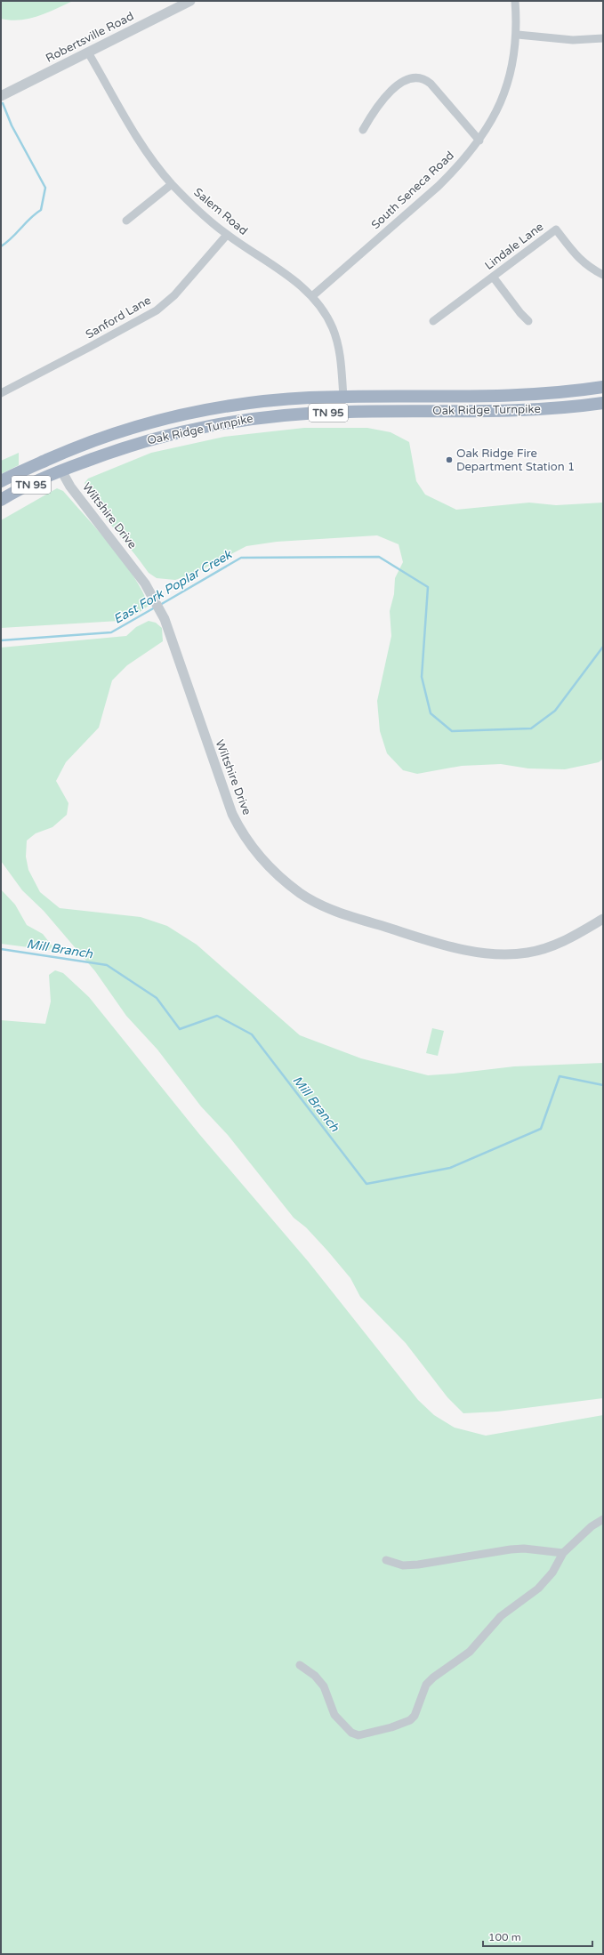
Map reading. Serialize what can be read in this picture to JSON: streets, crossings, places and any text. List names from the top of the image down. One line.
{"streets":{"highway":["Oak Ridge Turnpike","TN 95"],"street":["Robertsville Road","South Seneca Road","Salem Road","Lindale Lane","Sanford Lane","Wiltshire Drive"]},"crossings":[["Robertsville Road","Salem Road"],["South Seneca Road","Salem Road"],["Salem Road","Sanford Lane"],["Salem Road","Oak Ridge Turnpike"],["Oak Ridge Turnpike","Wiltshire Drive"]],"water":["East Fork Poplar Creek","Mill Branch"],"places":["Oak Ridge Fire Department Station 1"],"scale_bar":"100 m"}
